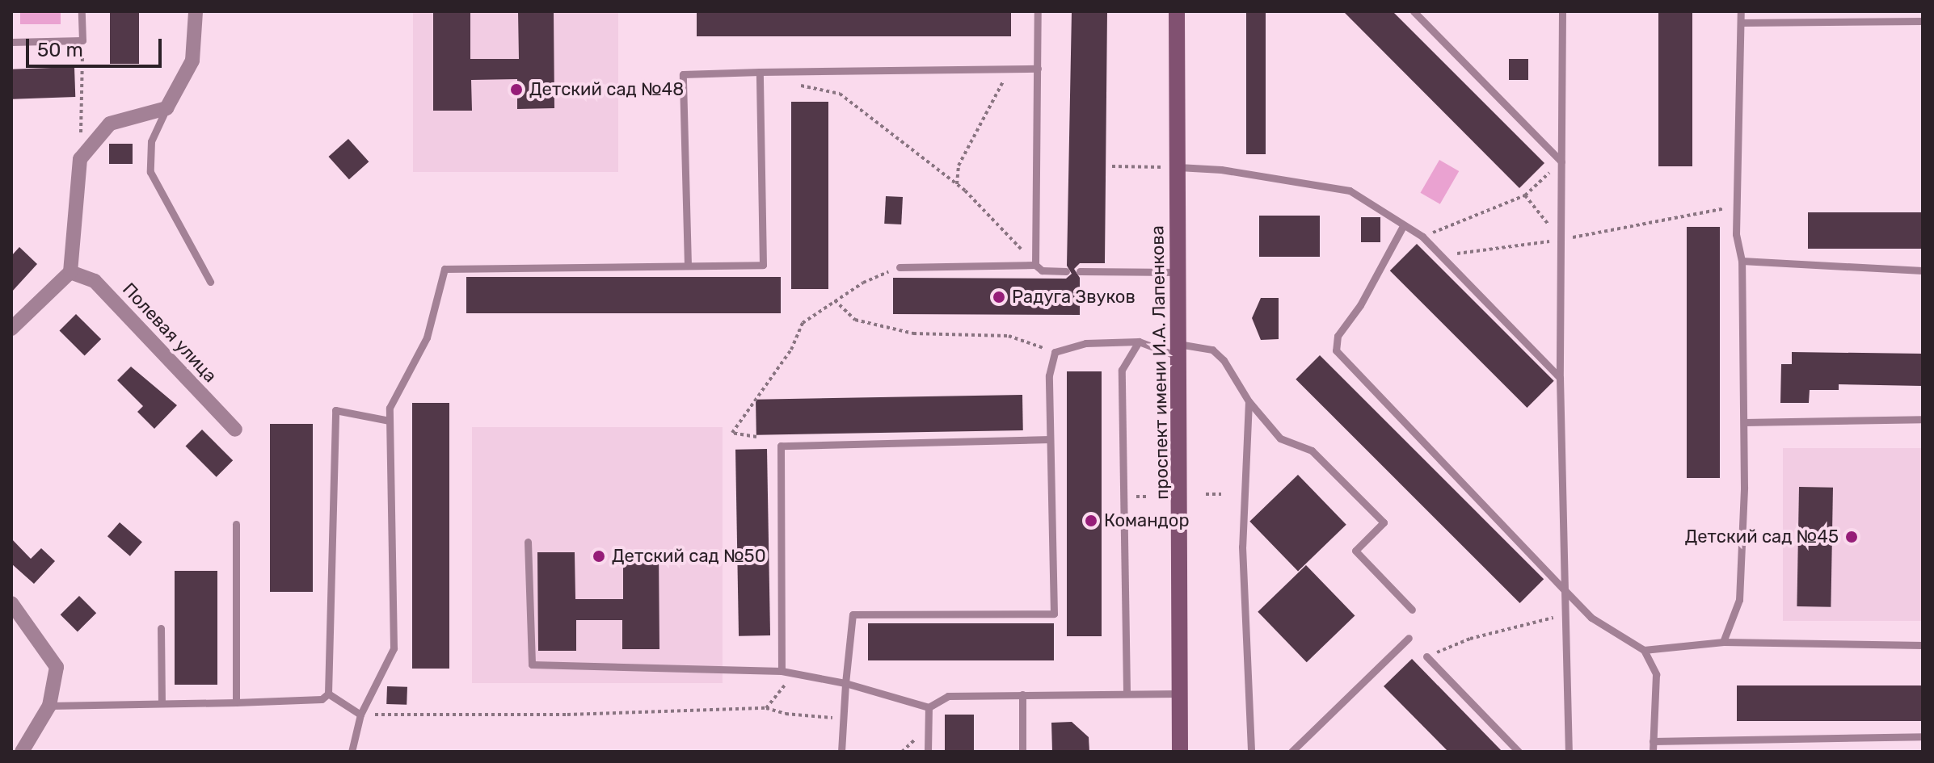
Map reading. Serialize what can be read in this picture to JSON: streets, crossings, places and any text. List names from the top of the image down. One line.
{"streets":{"main road":["проспект имени И.А. Лапенкова"],"street":["Полевая улица"]},"places":["Детский сад №48","Радуга Звуков","Командор","Детский сад №45","Детский сад №50"],"scale_bar":"50 m"}
